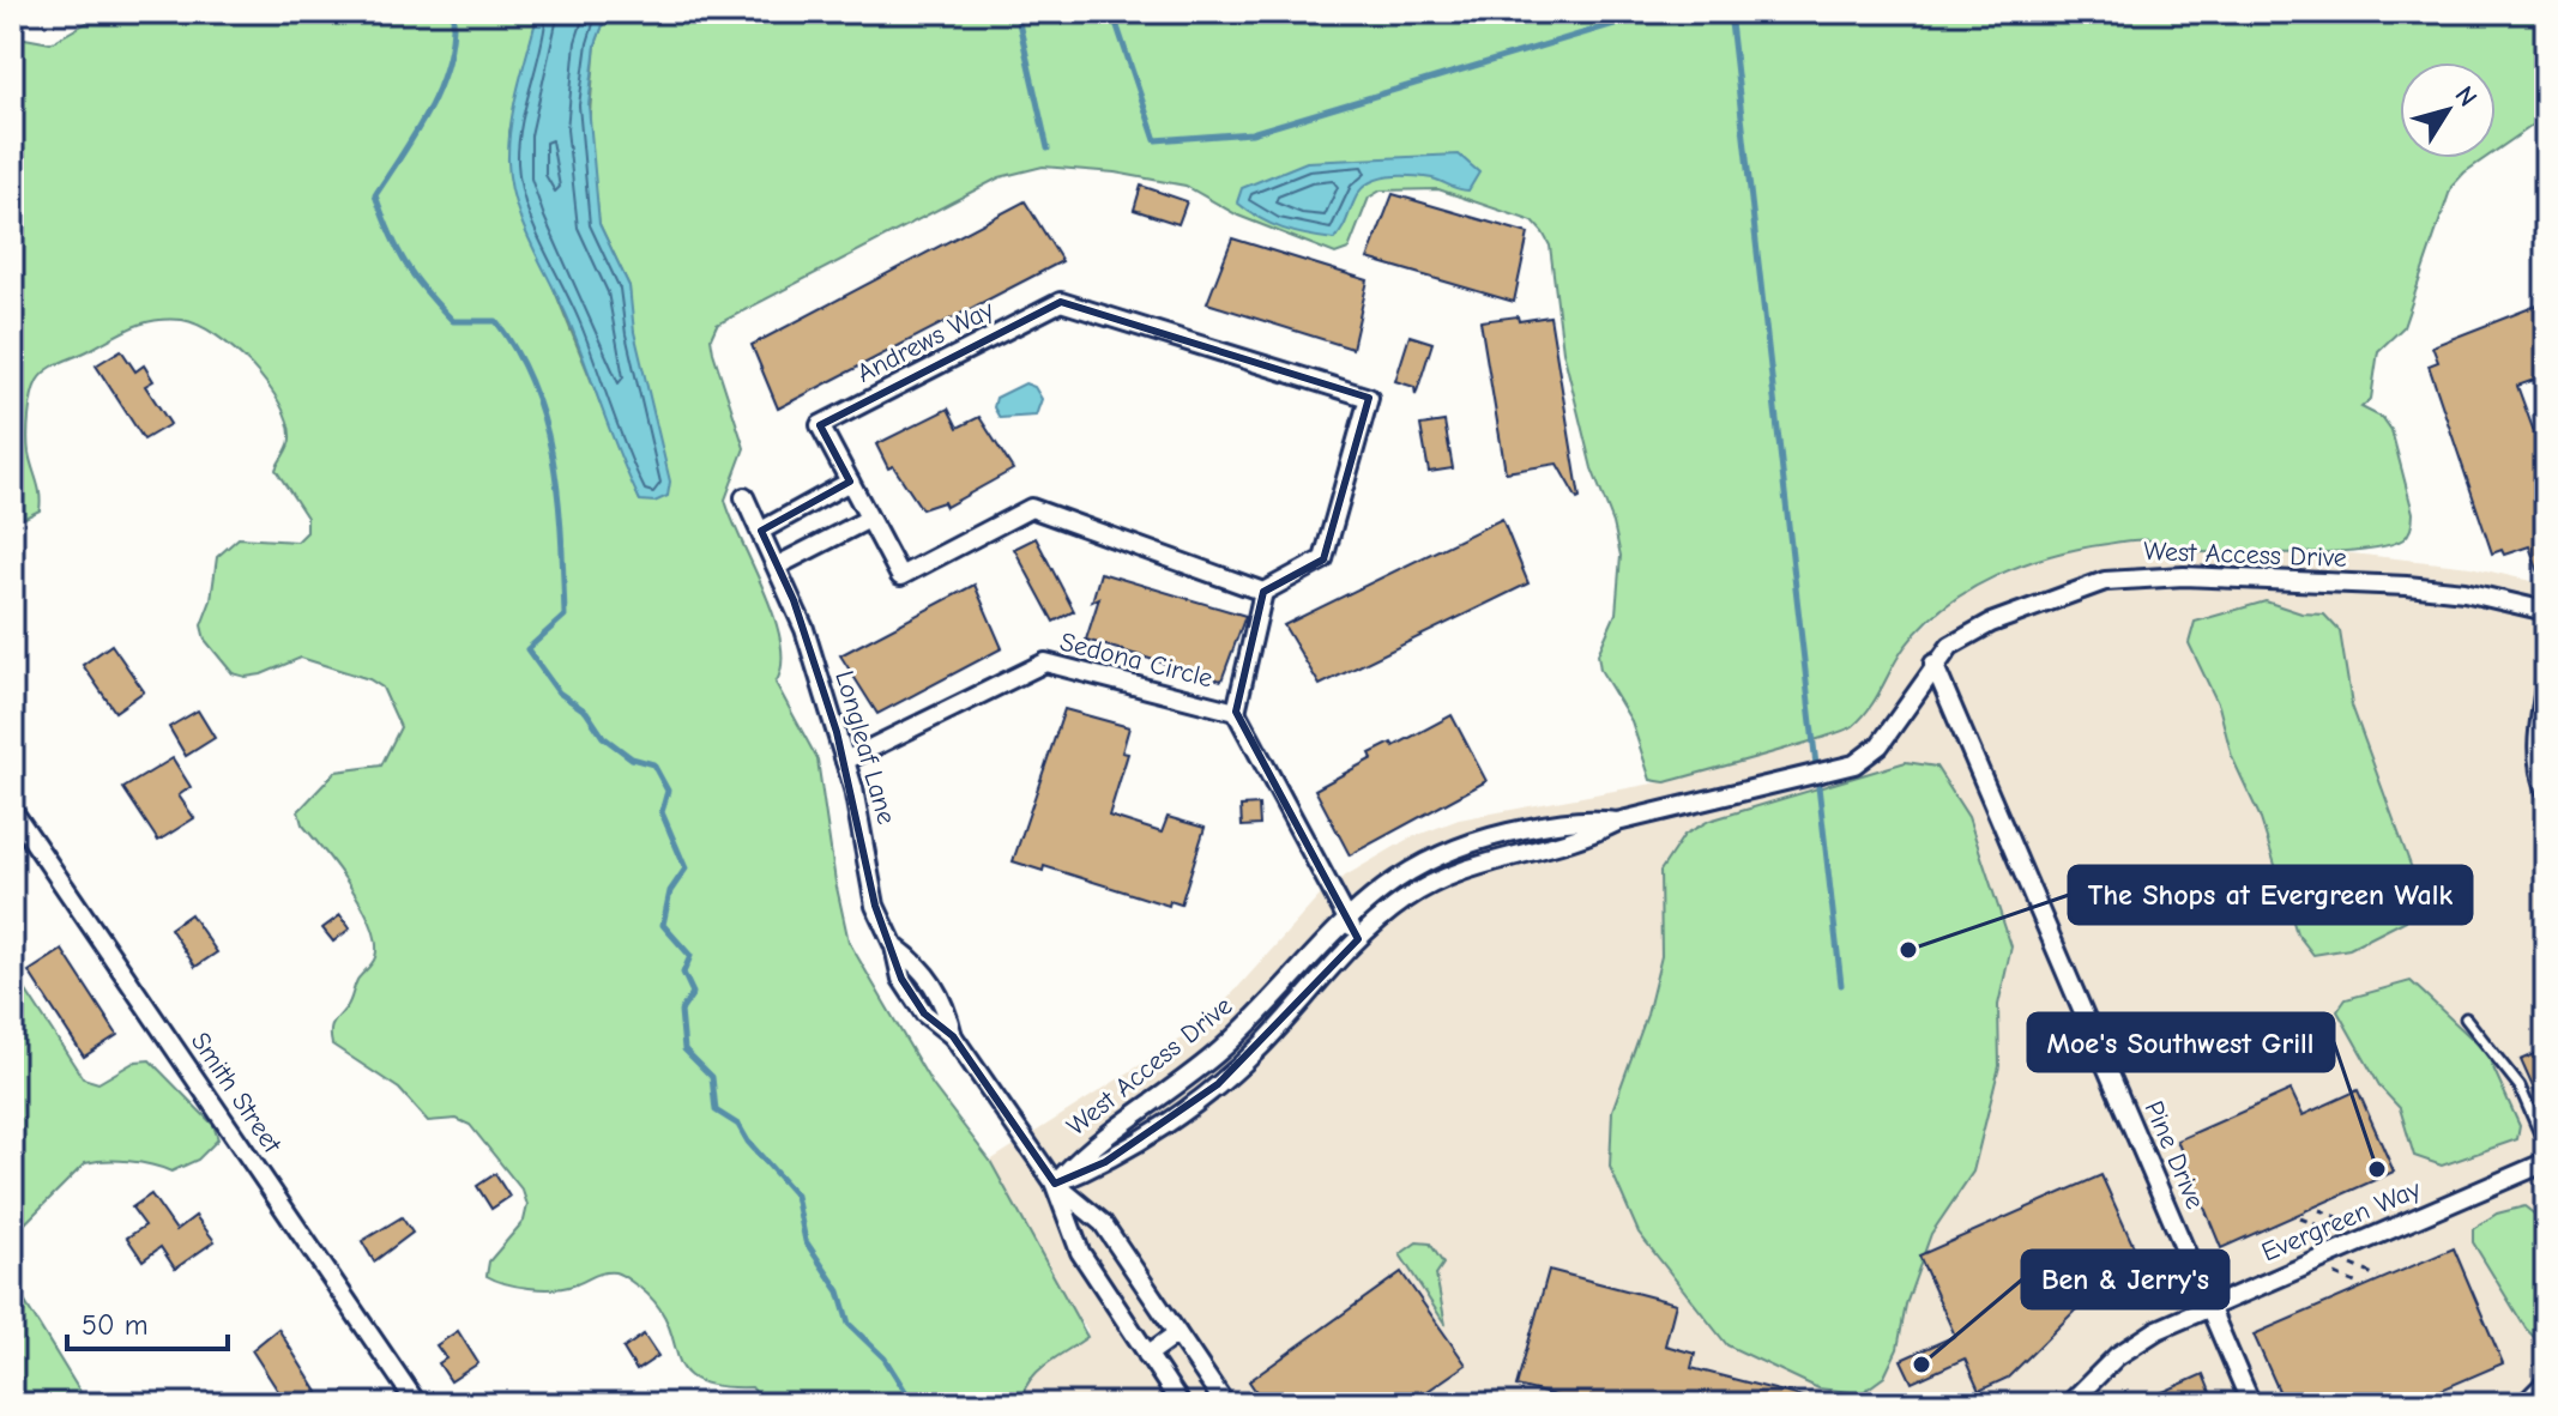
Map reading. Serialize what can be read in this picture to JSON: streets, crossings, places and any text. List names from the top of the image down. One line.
{"streets":{"street":["Andrews Way","West Access Drive","Sedona Circle","Longleaf Lane","Smith Street","Pine Drive","Evergreen Way"]},"crossings":[["West Access Drive","Sedona Circle"],["West Access Drive","Longleaf Lane"],["West Access Drive","Pine Drive"],["Sedona Circle","Longleaf Lane"],["Pine Drive","Evergreen Way"]],"places":["The Shops at Evergreen Walk","Moe's Southwest Grill","Ben & Jerry's"],"scale_bar":"50 m","north":"top right"}
